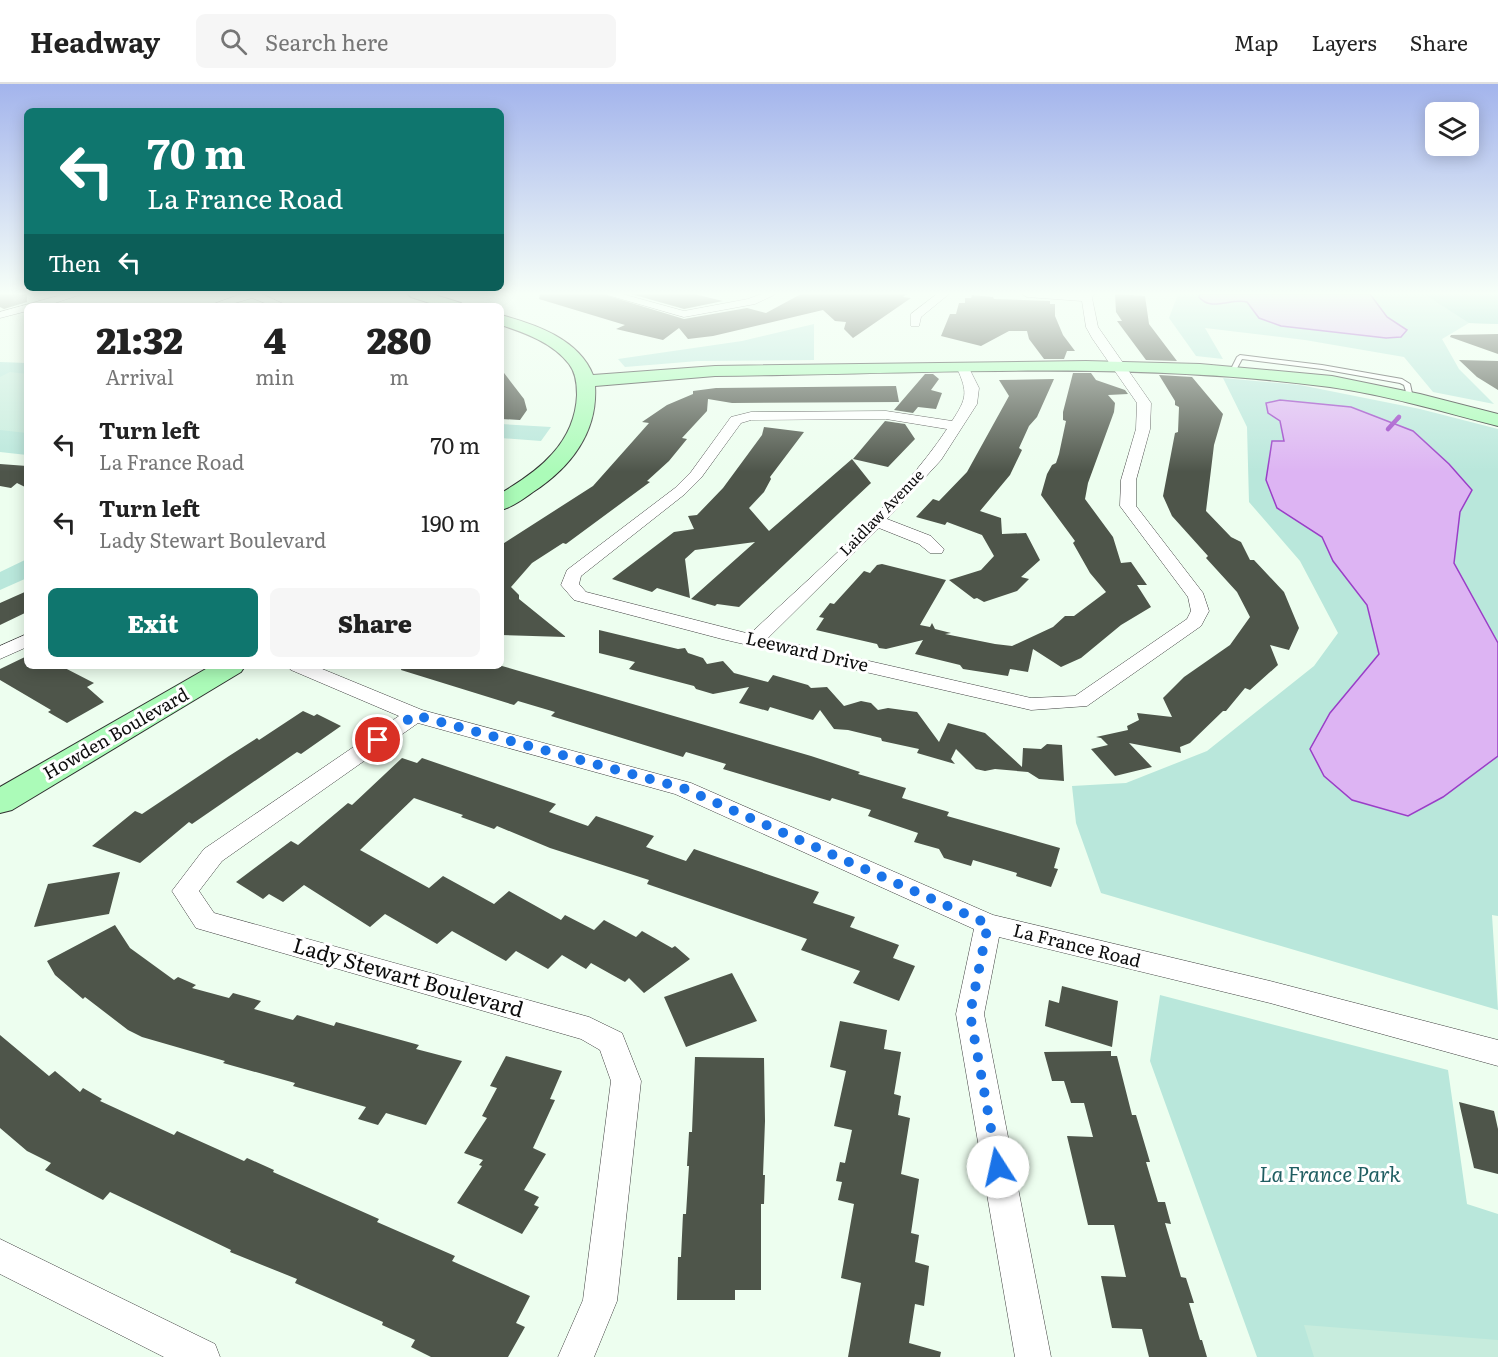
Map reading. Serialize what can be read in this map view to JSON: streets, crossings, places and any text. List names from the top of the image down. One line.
{"streets":{"street":["Laidlaw Avenue","Leeward Drive","Howden Boulevard","La France Road","Lady Stewart Boulevard"]},"crossings":[["Laidlaw Avenue","Leeward Drive"],["La France Road","Lady Stewart Boulevard"]],"parks":["La France Park"],"page":{"header":"Headway","search":"Search here","nav":["Map","Layers","Share"],"turn":["70 m","La France Road"],"then":"Then","eta":["21:32","Arrival","4","min","280","m"],"list":[{"name":"Turn left","note":"La France Road","value":"70 m"},{"name":"Turn left","note":"Lady Stewart Boulevard","value":"190 m"}],"buttons":["Exit","Share"]}}
